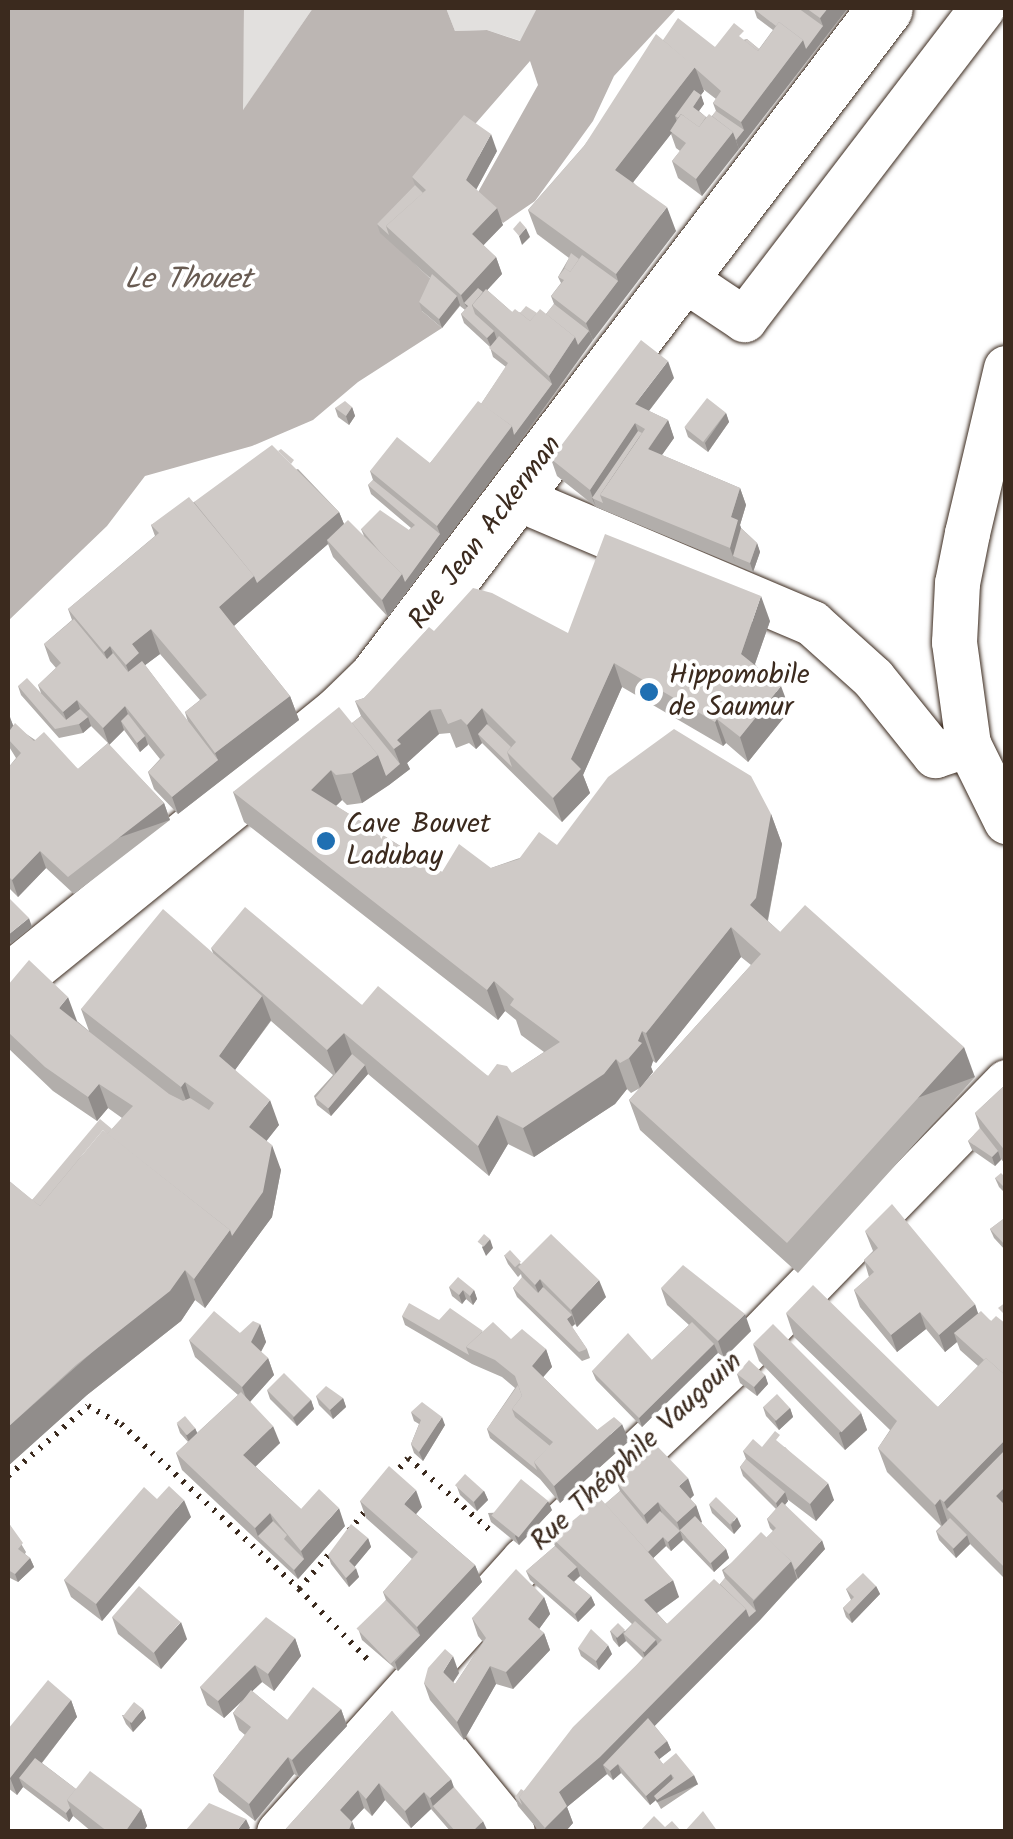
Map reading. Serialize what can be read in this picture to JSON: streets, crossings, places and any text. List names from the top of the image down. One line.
{"streets":{"main road":["Rue Jean Ackerman"],"street":["Rue Théophile Vaugouin"]},"water":["Le Thouet"],"places":["Hippomobile de Saumur","Cave Bouvet Ladubay"]}
